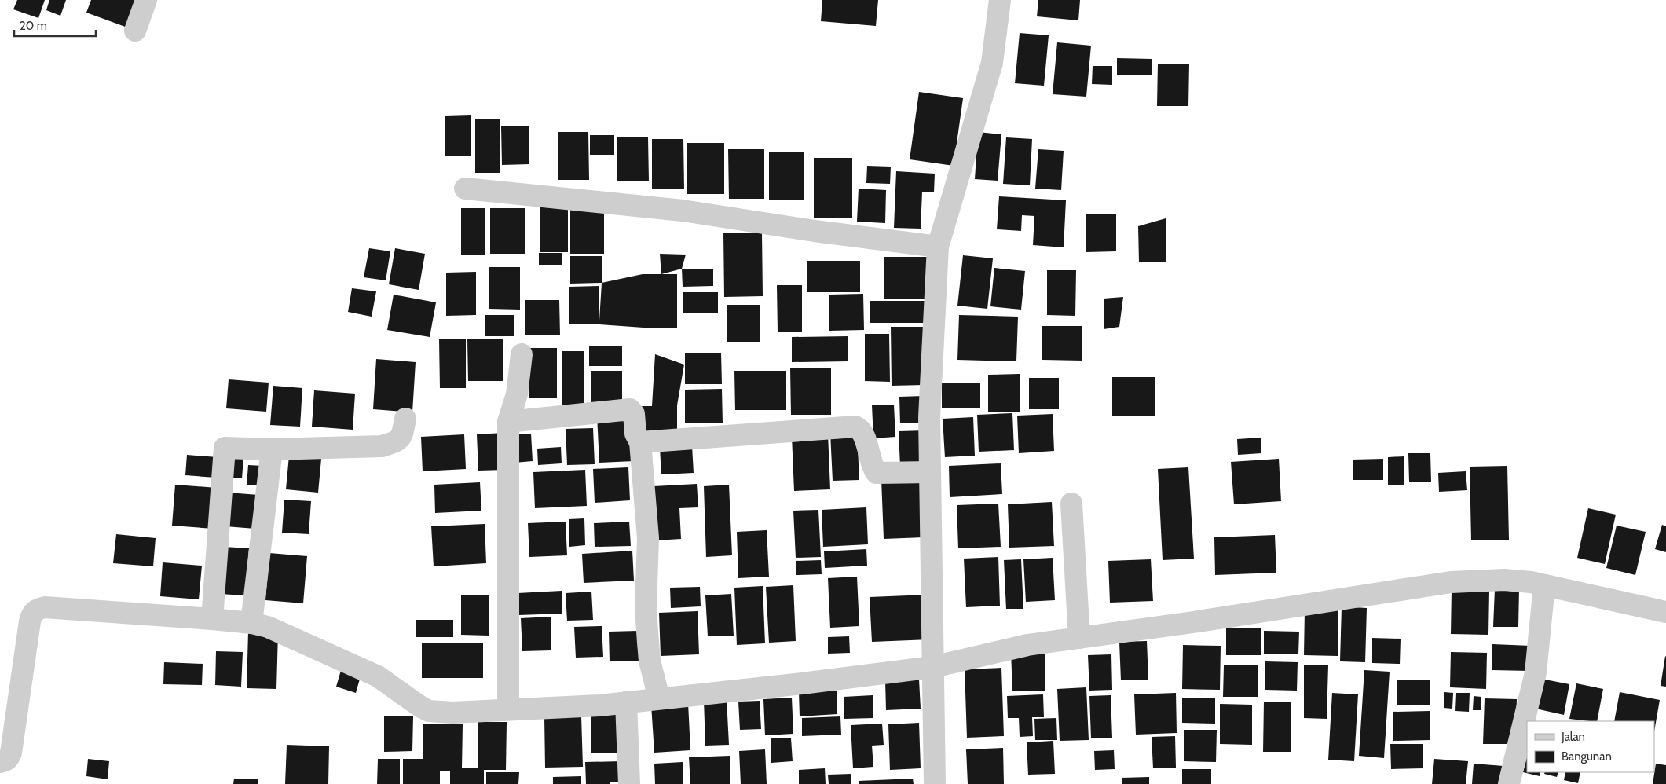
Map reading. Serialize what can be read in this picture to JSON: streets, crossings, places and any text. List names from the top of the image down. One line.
{"legend":["Jalan","Bangunan"],"scale_bar":"20 m"}
